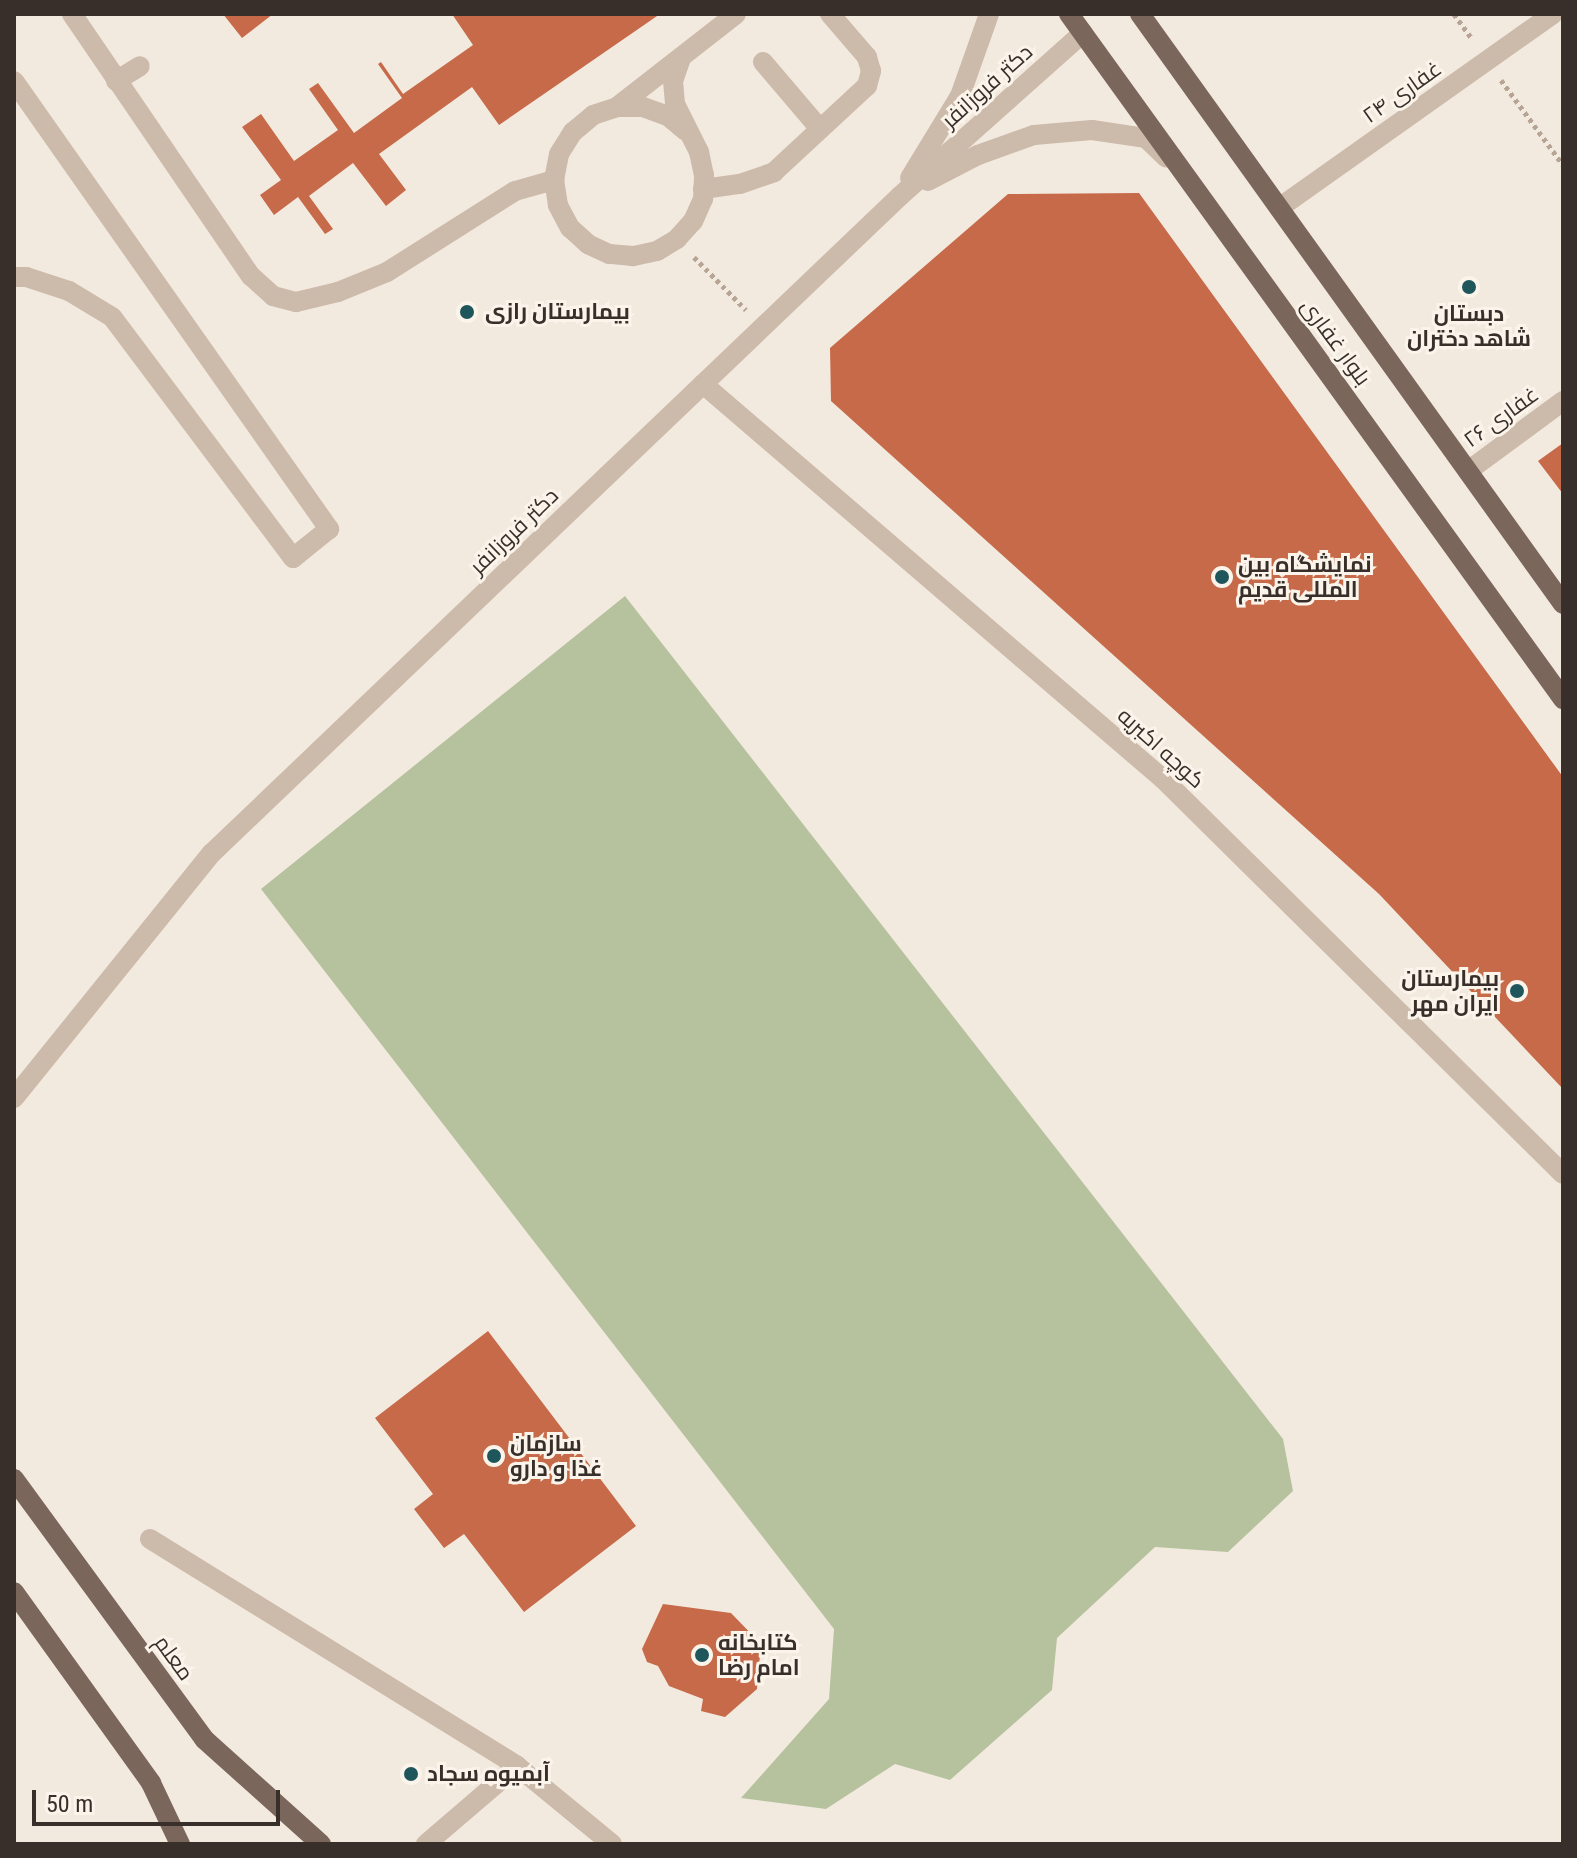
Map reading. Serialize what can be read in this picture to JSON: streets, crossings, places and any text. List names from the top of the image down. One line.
{"streets":{"main road":["بلوار غفاری","معلم"],"street":["دکتر فروزانفر","غفاری ۲۴","غفاری ۲۶","کوچه اکبریه"]},"crossings":[["دکتر فروزانفر","بلوار غفاری"],["دکتر فروزانفر","کوچه اکبریه"],["غفاری ۲۴","بلوار غفاری"],["بلوار غفاری","غفاری ۲۶"]],"places":["دبستان شاهد دختران","بیمارستان رازی","نمایشگاه بین المللی قدیم","بیمارستان ایران مهر","سازمان غذا و دارو","کتابخانه امام رضا","آبمیوه سجاد"],"scale_bar":"50 m"}
